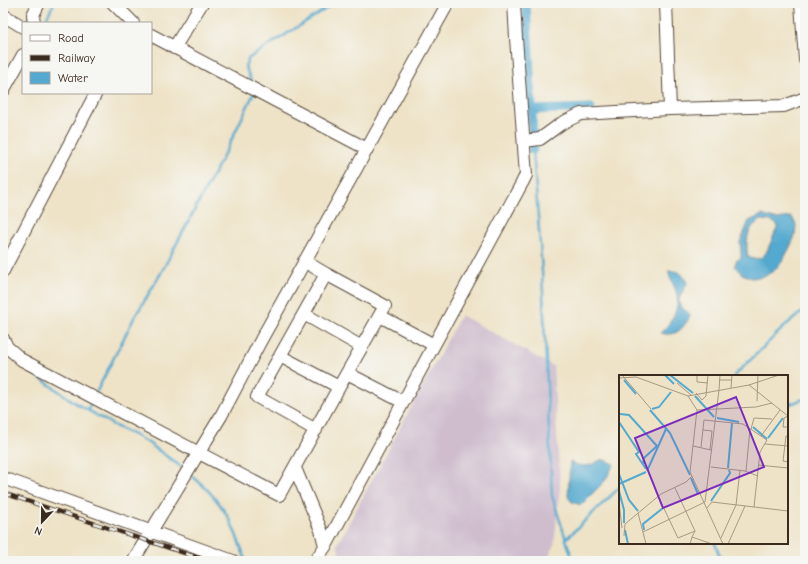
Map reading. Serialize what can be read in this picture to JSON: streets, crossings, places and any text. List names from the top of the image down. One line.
{"legend":["Road","Railway","Water"],"north":"bottom"}
